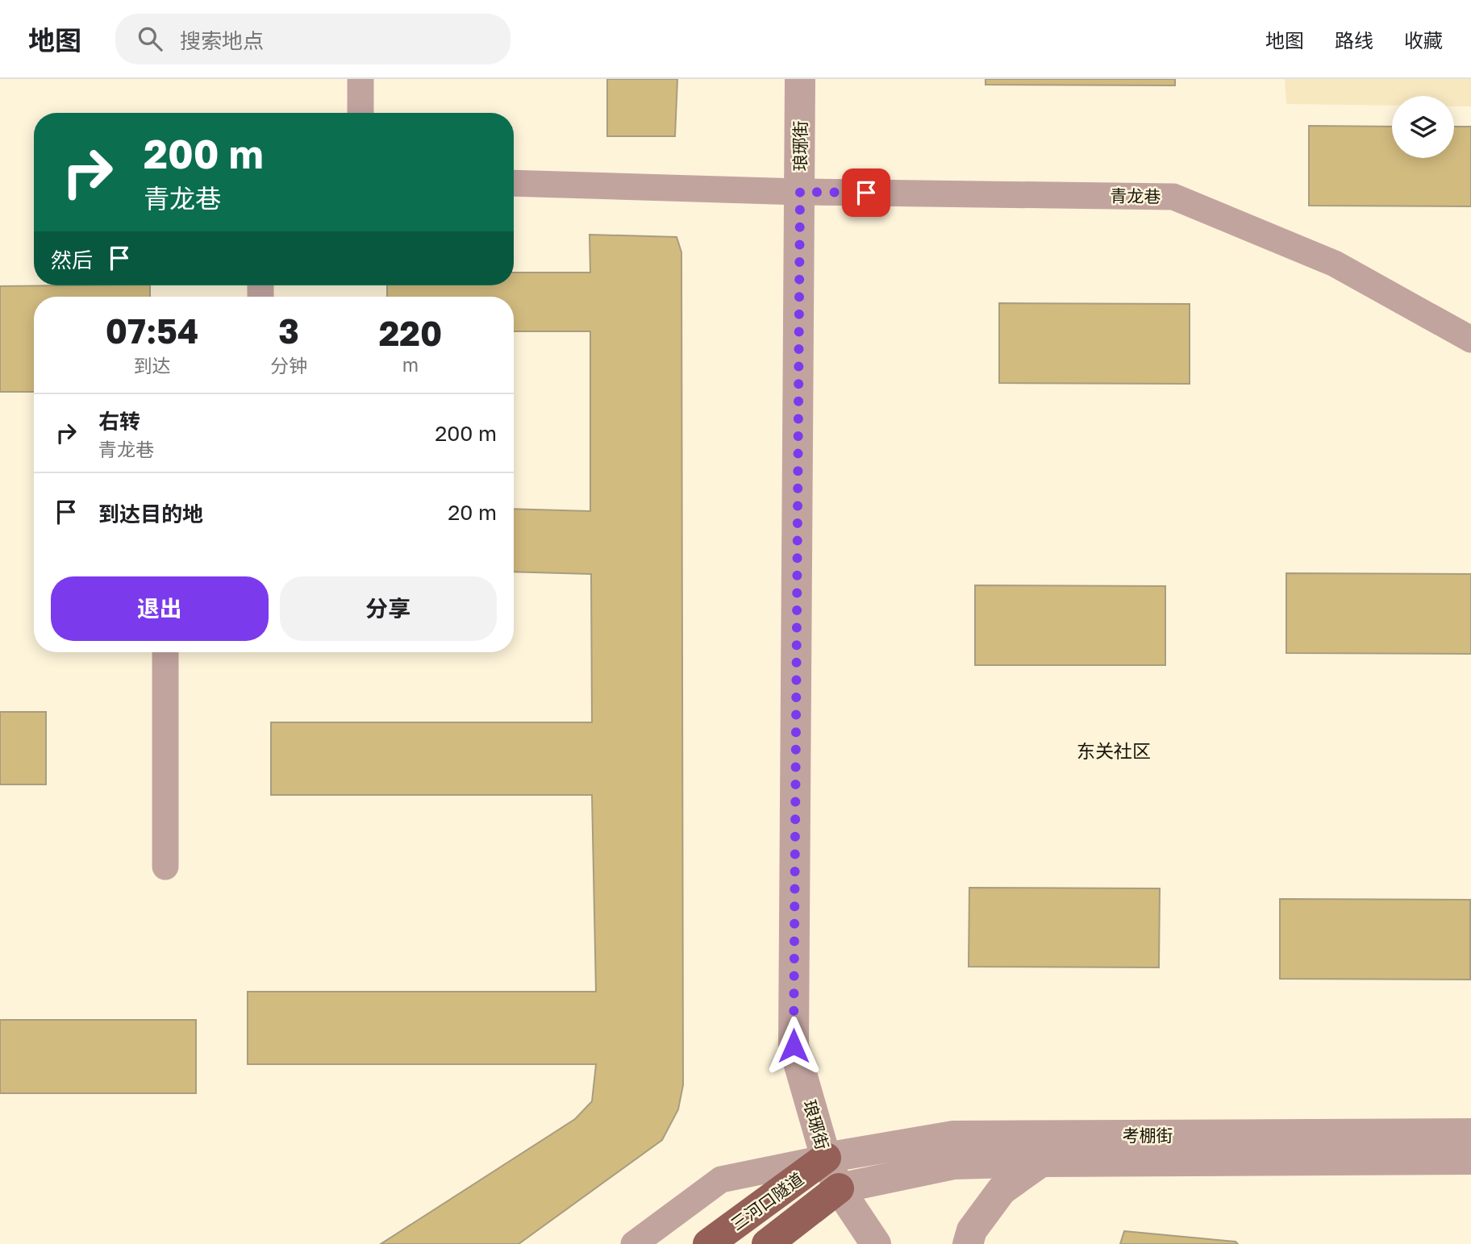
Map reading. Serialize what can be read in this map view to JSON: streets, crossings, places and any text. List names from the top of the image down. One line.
{"streets":{"main road":["三河口隧道"],"street":["琅琊街","青龙巷","考棚街"]},"crossings":[["琅琊街","青龙巷"],["琅琊街","考棚街"],["琅琊街","三河口隧道"],["考棚街","三河口隧道"]],"districts":["东关社区"],"page":{"header":"地图","search":"搜索地点","nav":["地图","路线","收藏"],"turn":["200 m","青龙巷"],"then":"然后","eta":["07:54","到达","3","分钟","220","m"],"list":[{"name":"右转","note":"青龙巷","value":"200 m"},{"name":"到达目的地","value":"20 m"}],"buttons":["退出","分享"]}}
